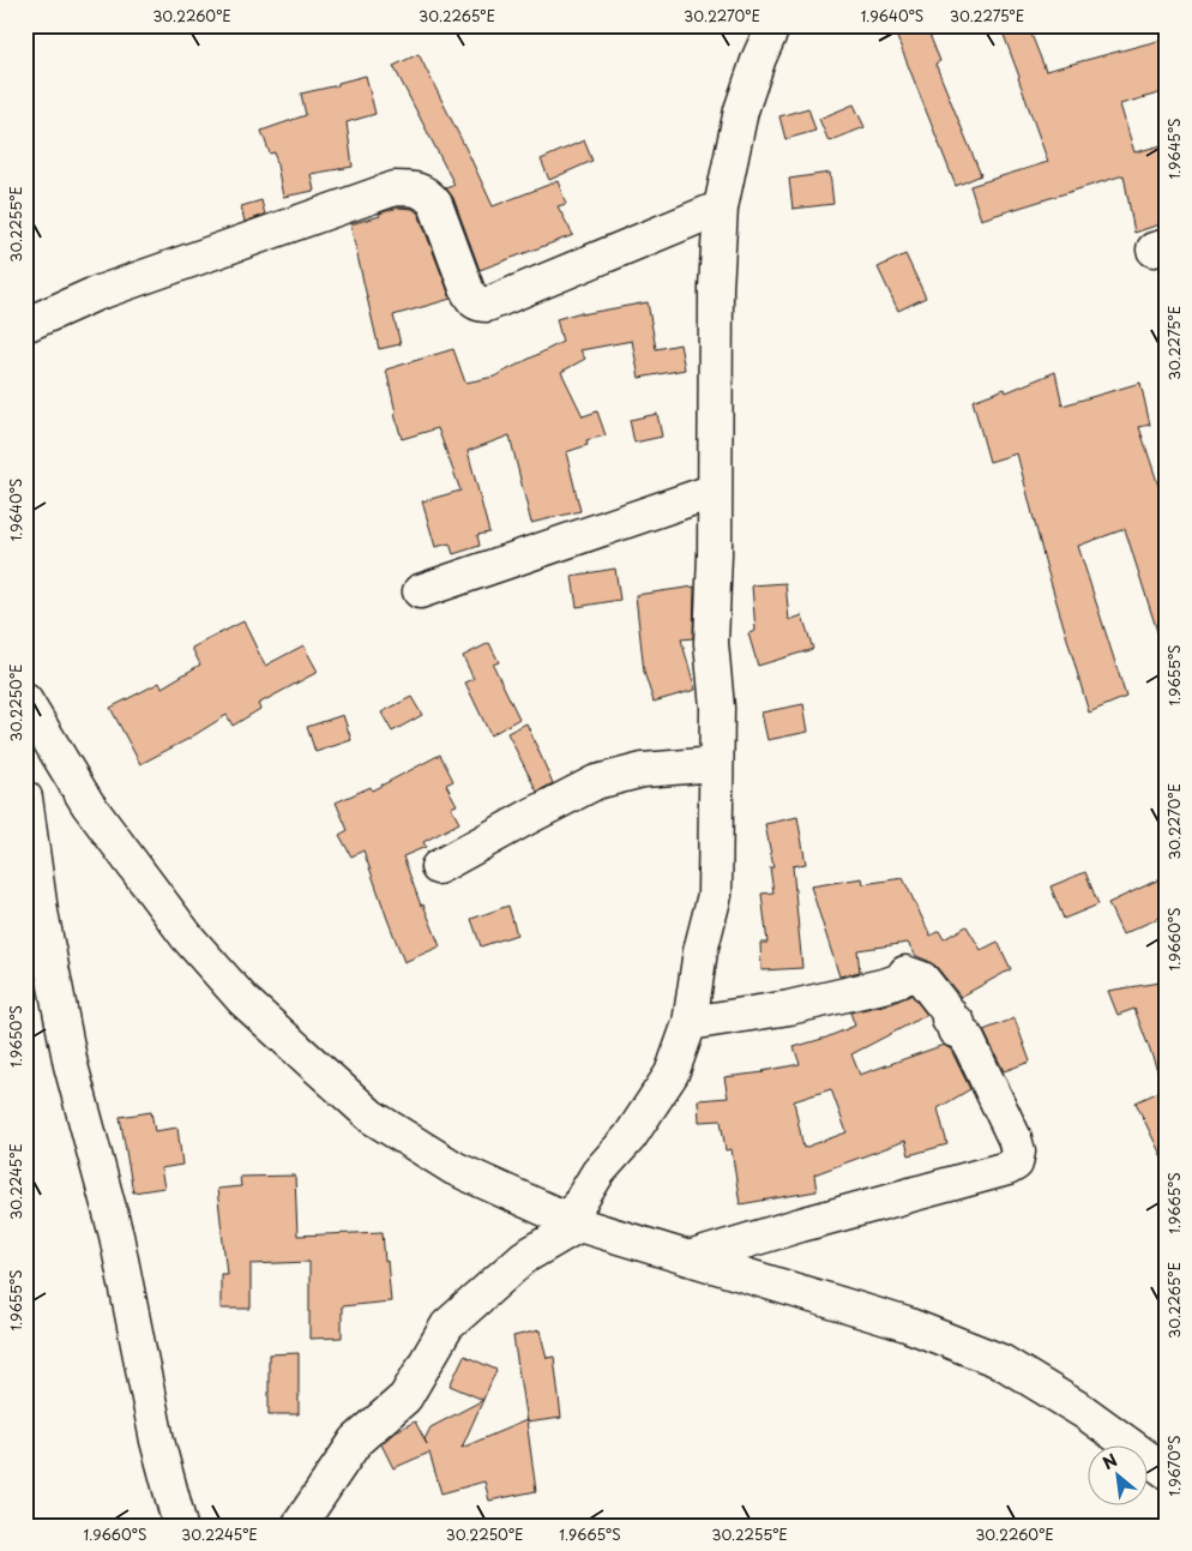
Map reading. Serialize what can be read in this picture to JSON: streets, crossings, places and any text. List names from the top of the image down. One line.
{"north":"top left","coordinates":["30.2260°E","30.2265°E","30.2270°E","1.9640°S","30.2275°E","1.9645°S","30.2255°E","1.9655°S","30.2250°E","1.9660°S","1.9650°S","30.2245°E","1.9665°S","1.9670°S"]}
